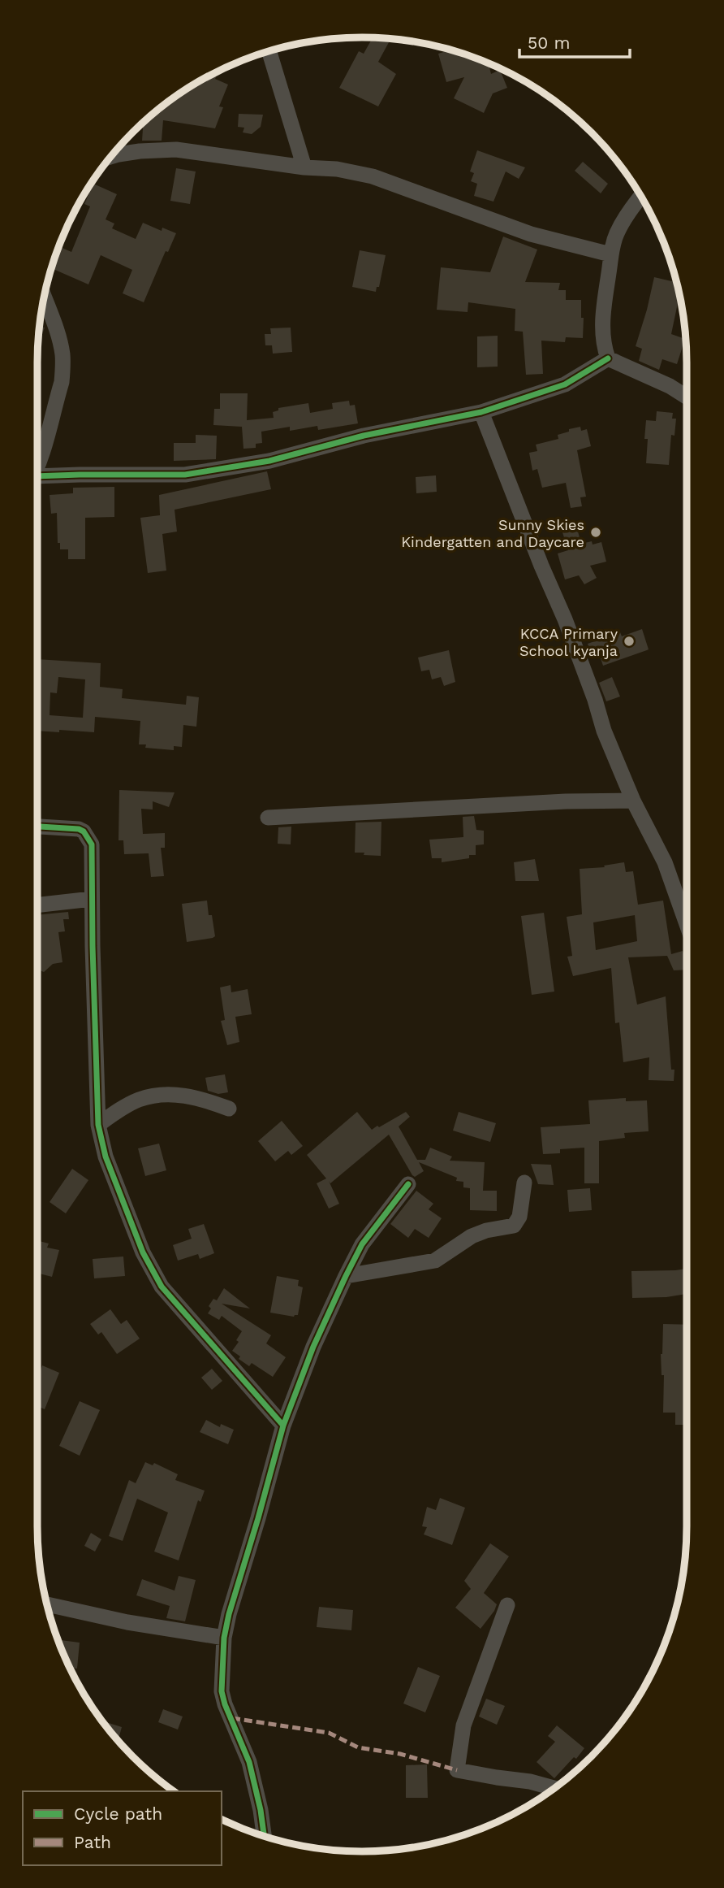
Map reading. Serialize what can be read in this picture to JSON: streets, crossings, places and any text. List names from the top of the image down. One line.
{"places":["Sunny Skies Kindergatten and Daycare","KCCA Primary School kyanja"],"legend":["Cycle path","Path"],"scale_bar":"50 m"}
